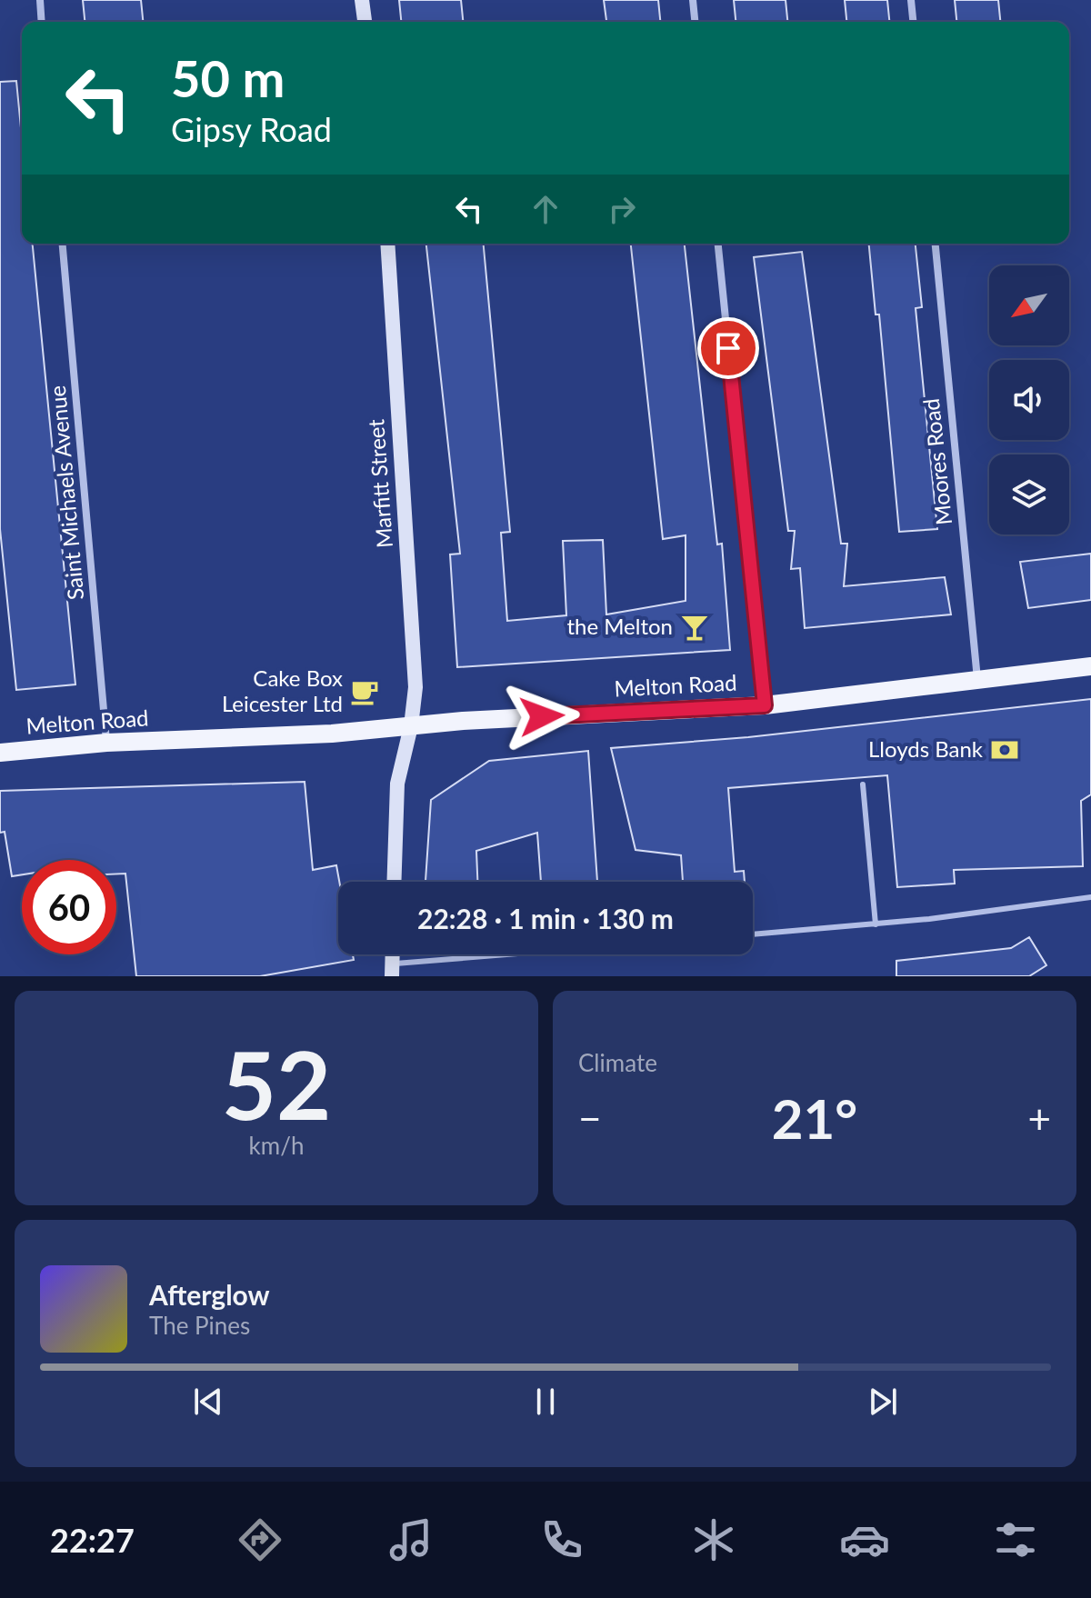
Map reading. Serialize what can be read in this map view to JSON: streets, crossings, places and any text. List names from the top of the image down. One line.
{"streets":{"main road":["Melton Road"],"street":["Moores Road","Marfitt Street","Saint Michaels Avenue"]},"crossings":[["Moores Road","Melton Road"],["Marfitt Street","Melton Road"],["Saint Michaels Avenue","Melton Road"]],"places":{"bar":["the Melton"],"cafe":["Cake Box Leicester Ltd"],"bank":["Lloyds Bank"]},"north":"bottom left","page":{"turn":["50 m","Gipsy Road"],"limit":"60","trip":"22:28 · 1 min · 130 m","tile":[["52","km/h"],"Climate"],"heat":["−","21°","+"],"song":["Afterglow","The Pines"],"tabs":"22:27"}}
